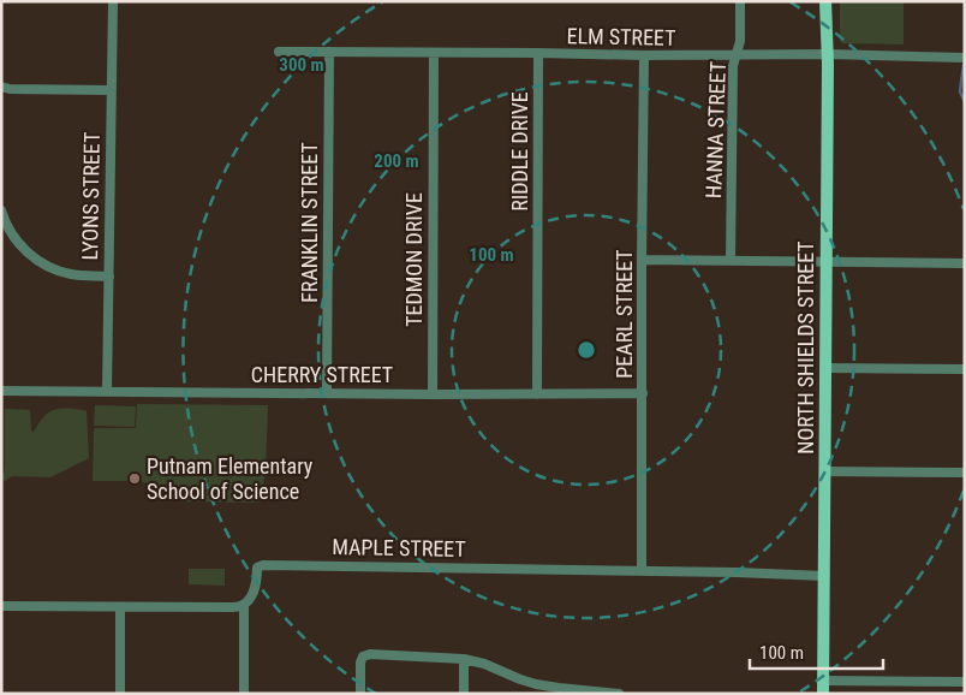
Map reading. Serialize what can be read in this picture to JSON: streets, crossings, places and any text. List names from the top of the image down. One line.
{"streets":{"main road":["NORTH SHIELDS STREET"],"street":["ELM STREET","HANNA STREET","RIDDLE DRIVE","LYONS STREET","FRANKLIN STREET","TEDMON DRIVE","PEARL STREET","CHERRY STREET","MAPLE STREET"]},"crossings":[["ELM STREET","HANNA STREET"],["ELM STREET","RIDDLE DRIVE"],["ELM STREET","FRANKLIN STREET"],["ELM STREET","TEDMON DRIVE"],["ELM STREET","PEARL STREET"],["ELM STREET","NORTH SHIELDS STREET"],["RIDDLE DRIVE","CHERRY STREET"],["LYONS STREET","CHERRY STREET"],["FRANKLIN STREET","CHERRY STREET"],["TEDMON DRIVE","CHERRY STREET"],["PEARL STREET","CHERRY STREET"],["PEARL STREET","MAPLE STREET"],["NORTH SHIELDS STREET","MAPLE STREET"]],"places":["Putnam Elementary School of Science"],"scale_bar":"100 m","rings":["300 m","200 m","100 m"]}
